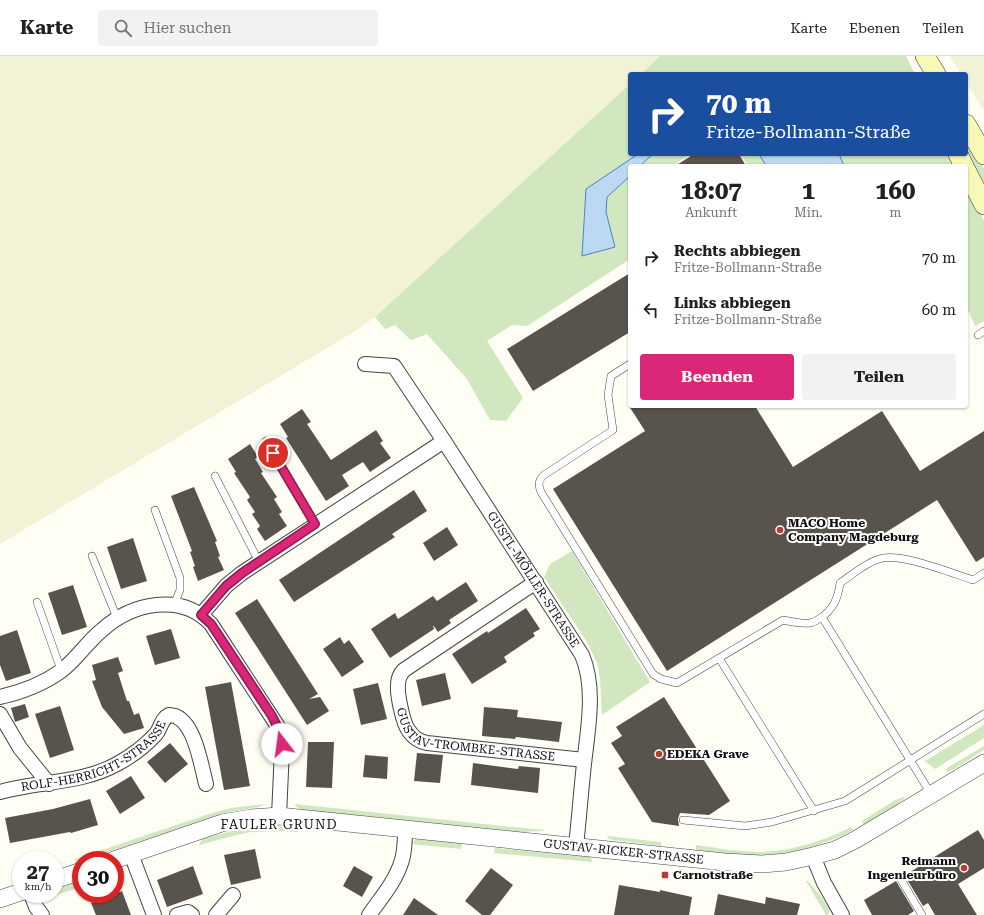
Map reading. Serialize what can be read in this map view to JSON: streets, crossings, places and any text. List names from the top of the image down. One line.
{"streets":{"street":["GUSTL-MÖLLER-STRASSE","GUSTAV-TROMBKE-STRASSE","ROLF-HERRICHT-STRASSE","GUSTAV-RICKER-STRASSE"]},"crossings":[["GUSTL-MÖLLER-STRASSE","GUSTAV-TROMBKE-STRASSE"],["GUSTL-MÖLLER-STRASSE","GUSTAV-RICKER-STRASSE"]],"districts":["FAULER GRUND"],"places":{"other":["MACO Home Company Magdeburg","EDEKA Grave","Reimann Ingenieurbüro"],"transit":["Carnotstraße"]},"page":{"header":"Karte","search":"Hier suchen","nav":["Karte","Ebenen","Teilen"],"turn":["70 m","Fritze-Bollmann-Straße"],"eta":["18:07","Ankunft","1","Min.","160","m"],"list":[{"name":"Rechts abbiegen","note":"Fritze-Bollmann-Straße","value":"70 m"},{"name":"Links abbiegen","note":"Fritze-Bollmann-Straße","value":"60 m"}],"buttons":["Beenden","Teilen"],"speed":"27 km/h","limit":"30"}}
